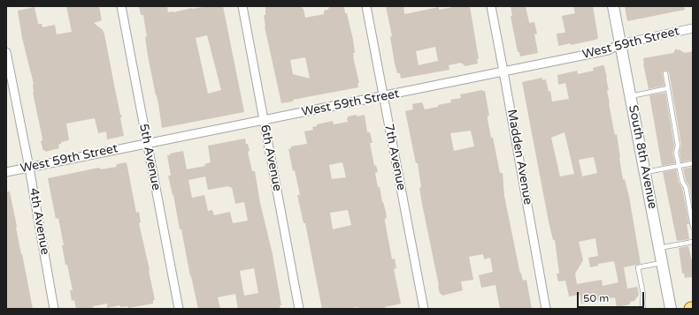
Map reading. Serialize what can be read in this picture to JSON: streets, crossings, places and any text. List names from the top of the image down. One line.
{"streets":{"street":["West 59th Street","5th Avenue","7th Avenue","Madden Avenue","South 8th Avenue","6th Avenue","4th Avenue"]},"crossings":[["West 59th Street","5th Avenue"],["West 59th Street","7th Avenue"],["West 59th Street","Madden Avenue"],["West 59th Street","South 8th Avenue"],["West 59th Street","6th Avenue"],["West 59th Street","4th Avenue"]],"scale_bar":"50 m"}
